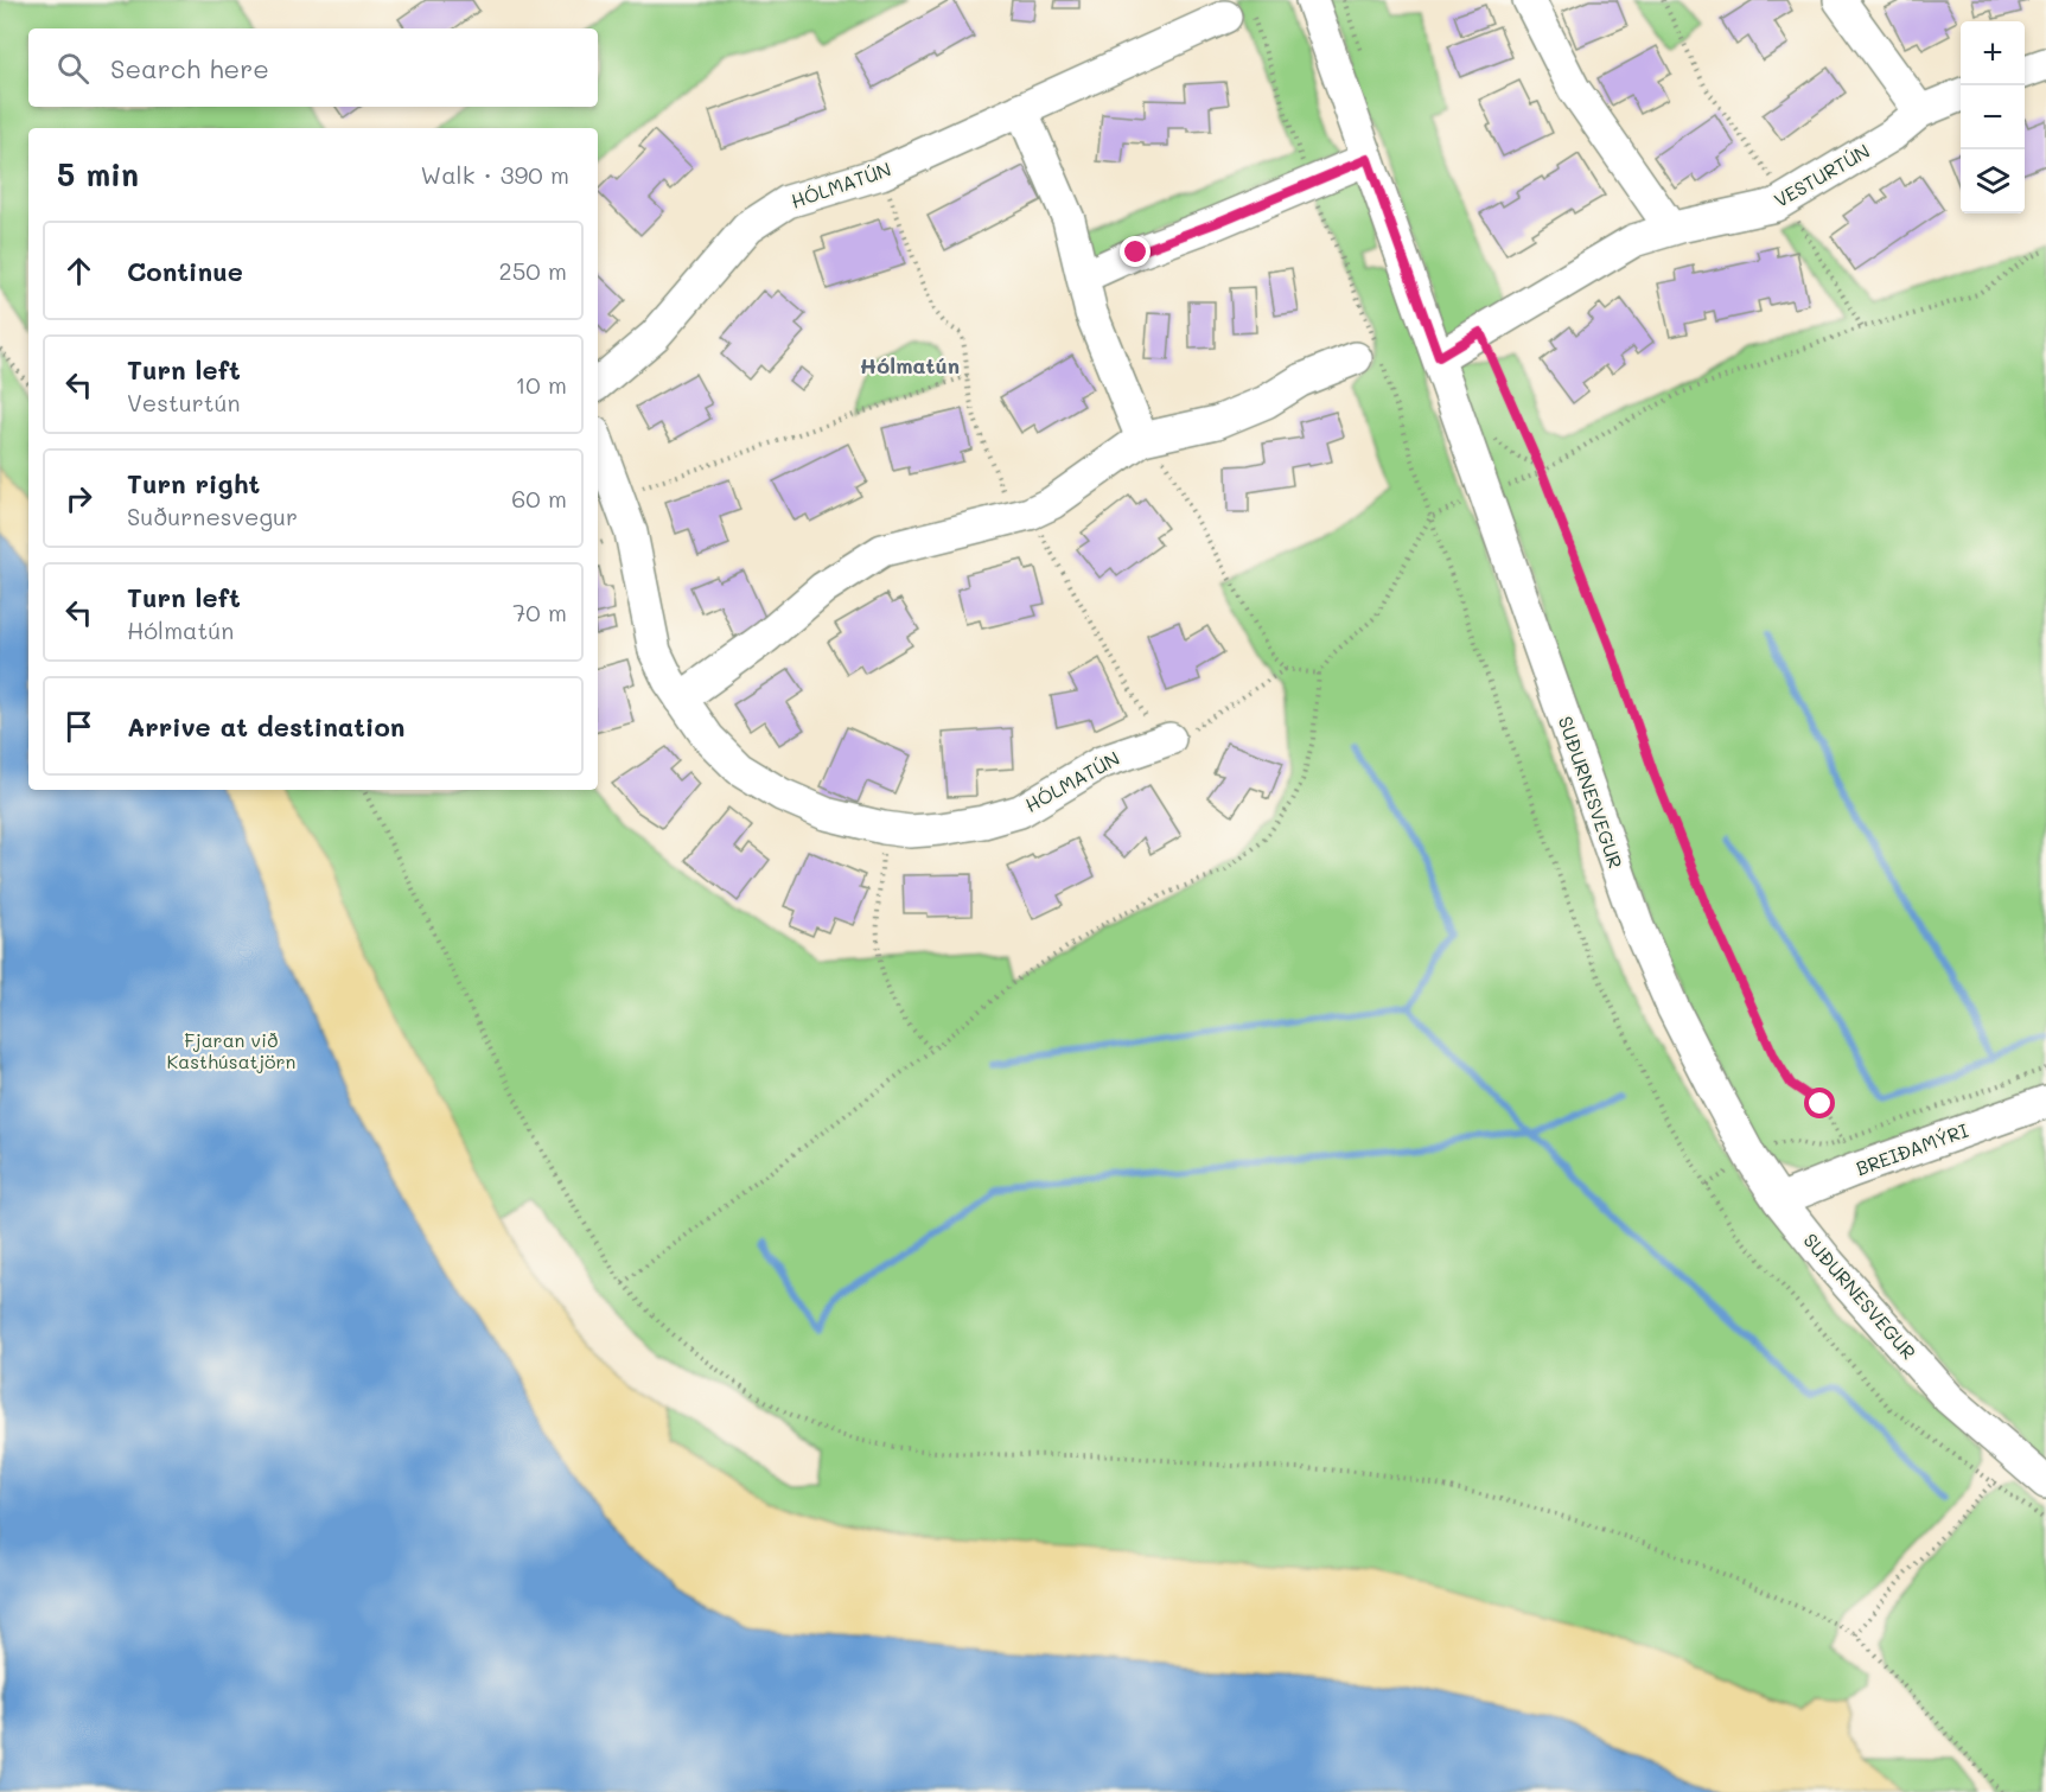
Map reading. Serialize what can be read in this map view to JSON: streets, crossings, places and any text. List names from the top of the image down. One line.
{"streets":{"street":["VESTURTÚN","HÓLMATÚN","SUÐURNESVEGUR","BREIÐAMÝRI"]},"crossings":[["VESTURTÚN","SUÐURNESVEGUR"],["SUÐURNESVEGUR","BREIÐAMÝRI"]],"districts":["Hólmatún"],"parks":["Fjaran við Kasthúsatjörn"],"page":{"map_buttons":["+","−"],"search":"Search here","heading":["5 min","Walk · 390 m"],"list":[["Continue","250 m"],["Turn left","Vesturtún","10 m"],["Turn right","Suðurnesvegur","60 m"],["Turn left","Hólmatún","70 m"],"Arrive at destination"]}}
